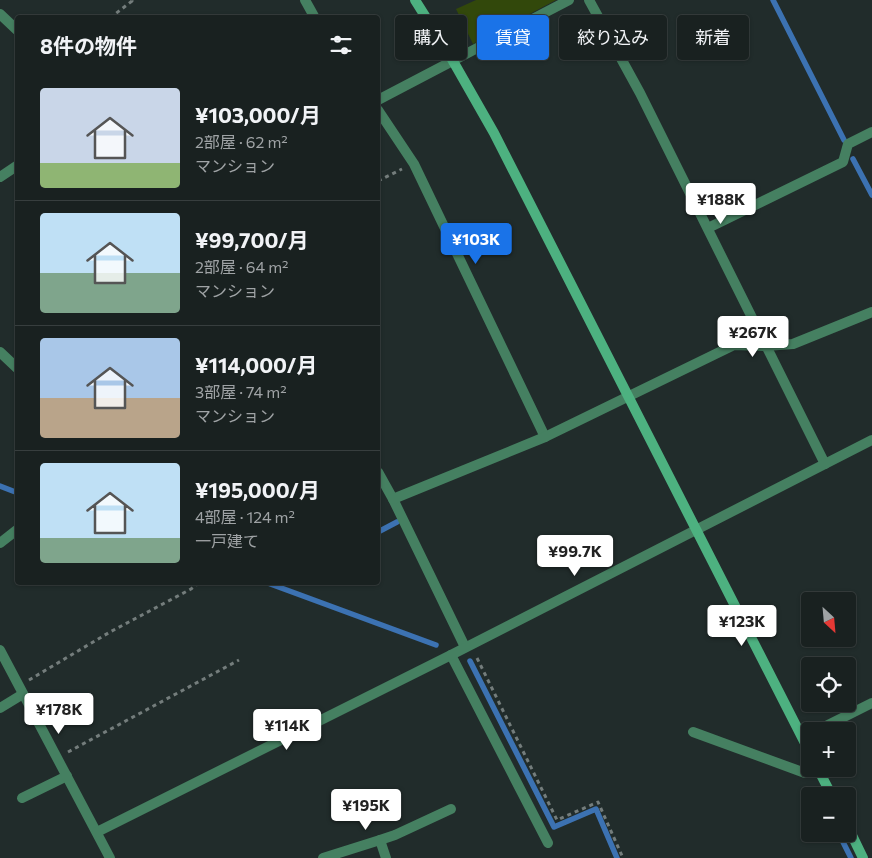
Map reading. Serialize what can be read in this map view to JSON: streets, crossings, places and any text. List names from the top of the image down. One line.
{"north":"bottom right","page":{"chip":["購入","賃貸","絞り込み","新着"],"heading":"8件の物件","list":[{"name":"¥103,000/月","note":"2部屋 · 62 m² · マンション"},{"name":"¥99,700/月","note":"2部屋 · 64 m² · マンション"},{"name":"¥114,000/月","note":"3部屋 · 74 m² · マンション"},{"name":"¥195,000/月","note":"4部屋 · 124 m² · 一戸建て"}],"price":["¥188K","¥103K","¥267K","¥99.7K","¥123K","¥178K","¥114K","¥195K"],"map_buttons":["+","−"]}}
